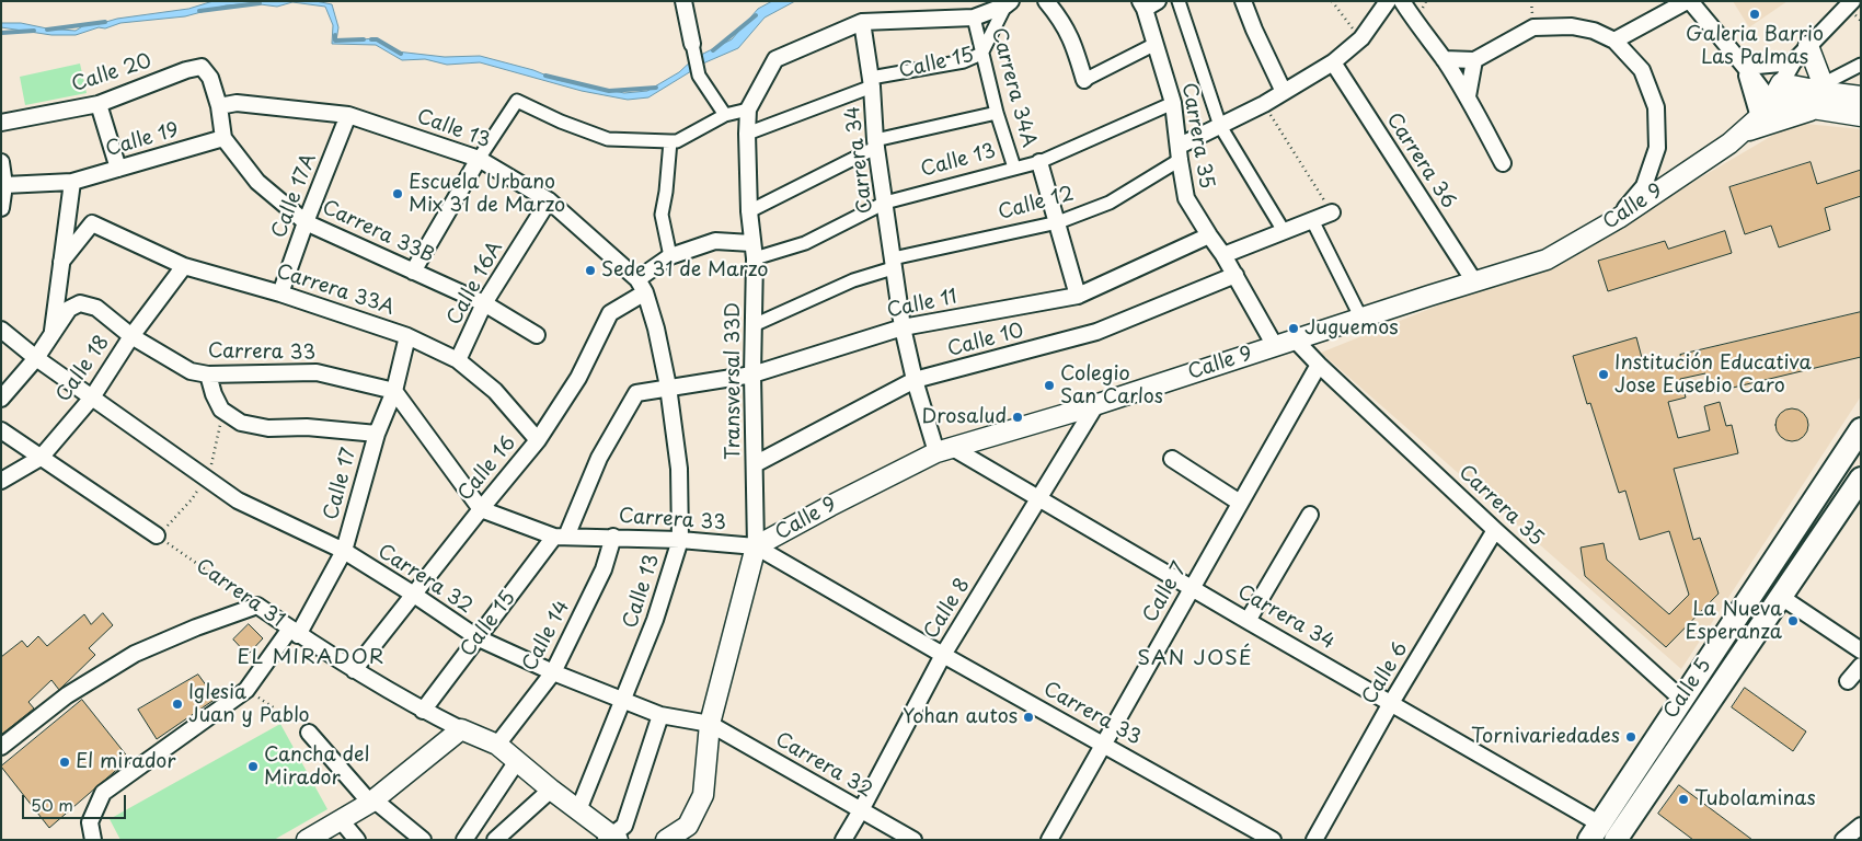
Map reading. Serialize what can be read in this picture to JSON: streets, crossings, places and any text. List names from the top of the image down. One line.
{"streets":{"main road":["Calle 5"],"street":["Calle 15","Calle 20","Carrera 34A","Calle 13","Carrera 35","Calle 19","Carrera 34","Carrera 36","Calle 17A","Calle 12","Calle 9","Carrera 33B","Calle 16A","Carrera 33A","Calle 11","Calle 10","Carrera 33","Calle 18","Transversal 33D","Calle 16","Calle 17","Carrera 32","Calle 7","Carrera 31","Calle 8","Calle 14","Calle 6"]},"crossings":[["Calle 15","Carrera 34A"],["Calle 15","Carrera 34"],["Calle 15","Calle 11"],["Calle 15","Carrera 33"],["Calle 15","Transversal 33D"],["Calle 15","Carrera 32"],["Calle 15","Carrera 31"],["Calle 20","Calle 13"],["Carrera 34A","Calle 13"],["Carrera 34A","Calle 12"],["Carrera 34A","Calle 11"],["Calle 13","Carrera 35"],["Calle 13","Carrera 34"],["Calle 13","Calle 17A"],["Calle 13","Calle 16A"],["Calle 13","Calle 11"],["Calle 13","Carrera 33"],["Calle 13","Transversal 33D"],["Calle 13","Calle 16"],["Calle 13","Carrera 32"],["Calle 13","Carrera 31"],["Carrera 35","Calle 12"],["Carrera 35","Calle 9"],["Carrera 35","Calle 11"],["Carrera 35","Calle 10"],["Carrera 35","Calle 7"],["Carrera 35","Calle 6"],["Carrera 35","Calle 5"],["Calle 19","Carrera 33B"],["Carrera 34","Calle 12"],["Carrera 34","Calle 9"],["Carrera 34","Calle 11"],["Carrera 34","Calle 10"],["Carrera 34","Transversal 33D"],["Carrera 34","Calle 7"],["Carrera 34","Calle 8"],["Carrera 34","Calle 6"],["Carrera 34","Calle 5"],["Carrera 36","Calle 12"],["Carrera 36","Calle 9"],["Calle 17A","Carrera 33B"],["Calle 17A","Carrera 33A"],["Calle 12","Transversal 33D"],["Calle 9","Carrera 33"],["Calle 9","Transversal 33D"],["Calle 9","Carrera 32"],["Calle 9","Calle 8"],["Carrera 33B","Calle 16A"],["Calle 16A","Carrera 33A"],["Carrera 33A","Calle 18"],["Carrera 33A","Calle 16"],["Carrera 33A","Calle 17"],["Calle 11","Transversal 33D"],["Calle 10","Transversal 33D"],["Carrera 33","Calle 18"],["Carrera 33","Transversal 33D"],["Carrera 33","Calle 16"],["Carrera 33","Calle 17"],["Carrera 33","Calle 7"],["Carrera 33","Calle 8"],["Carrera 33","Calle 14"],["Calle 18","Carrera 32"],["Calle 16","Carrera 32"],["Calle 16","Carrera 31"],["Calle 17","Carrera 32"],["Calle 17","Carrera 31"],["Carrera 32","Calle 8"],["Carrera 32","Calle 14"],["Carrera 31","Calle 14"]],"districts":["EL MIRADOR","SAN JOSÉ"],"places":["Galeria Barrio Las Palmas","Escuela Urbano Mix 31 de Marzo","Sede 31 de Marzo","Juguemos","Institución Educativa Jose Eusebio Caro","Colegio San Carlos","Drosalud","La Nueva Esperanza","Iglesia Juan y Pablo","Yohan autos","Tornivariedades","El mirador","Cancha del Mirador","Tubolaminas"],"scale_bar":"50 m"}
